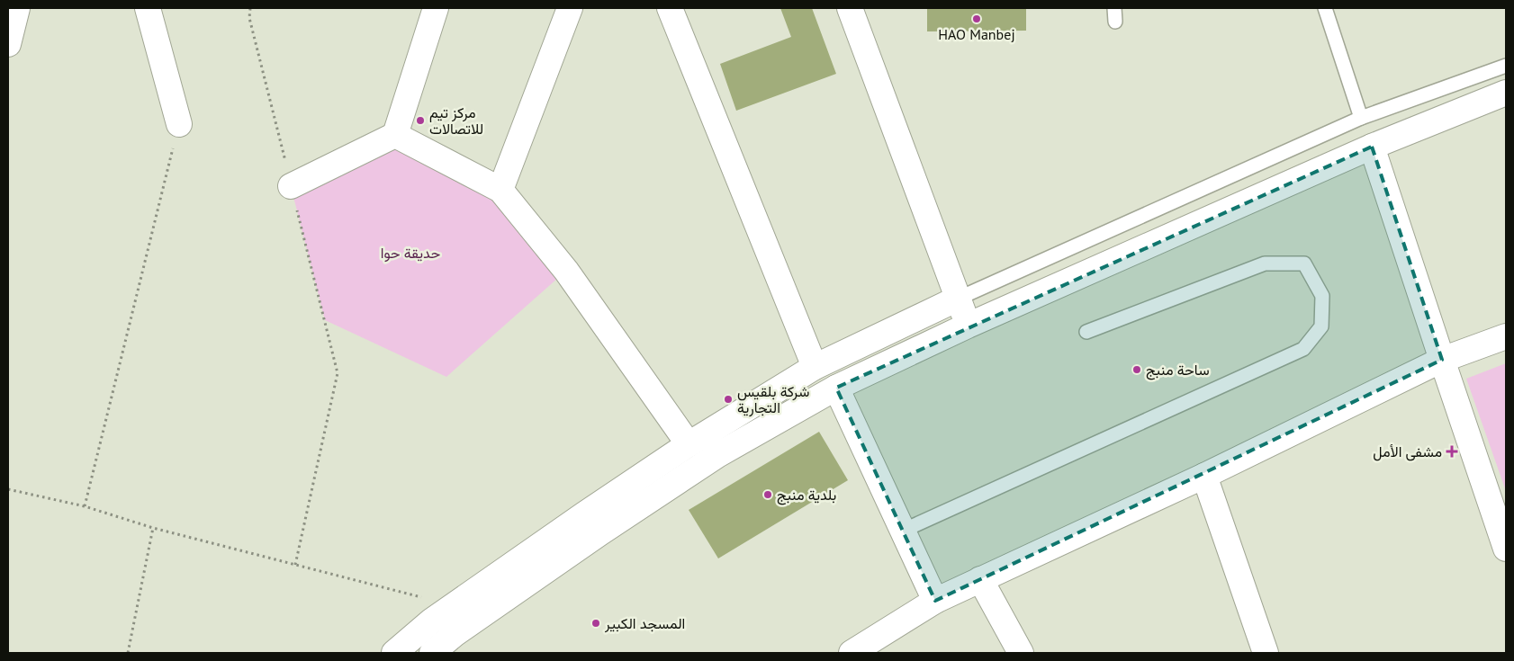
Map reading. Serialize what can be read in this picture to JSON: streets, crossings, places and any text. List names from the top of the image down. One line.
{"parks":["حديقة حوا"],"places":{"other":["HAO Manbej","مركز تيم للاتصالات","ساحة منبج","شركة بلقيس التجارية","بلدية منبج","المسجد الكبير"],"health":["مشفى اﻷمل"]}}
